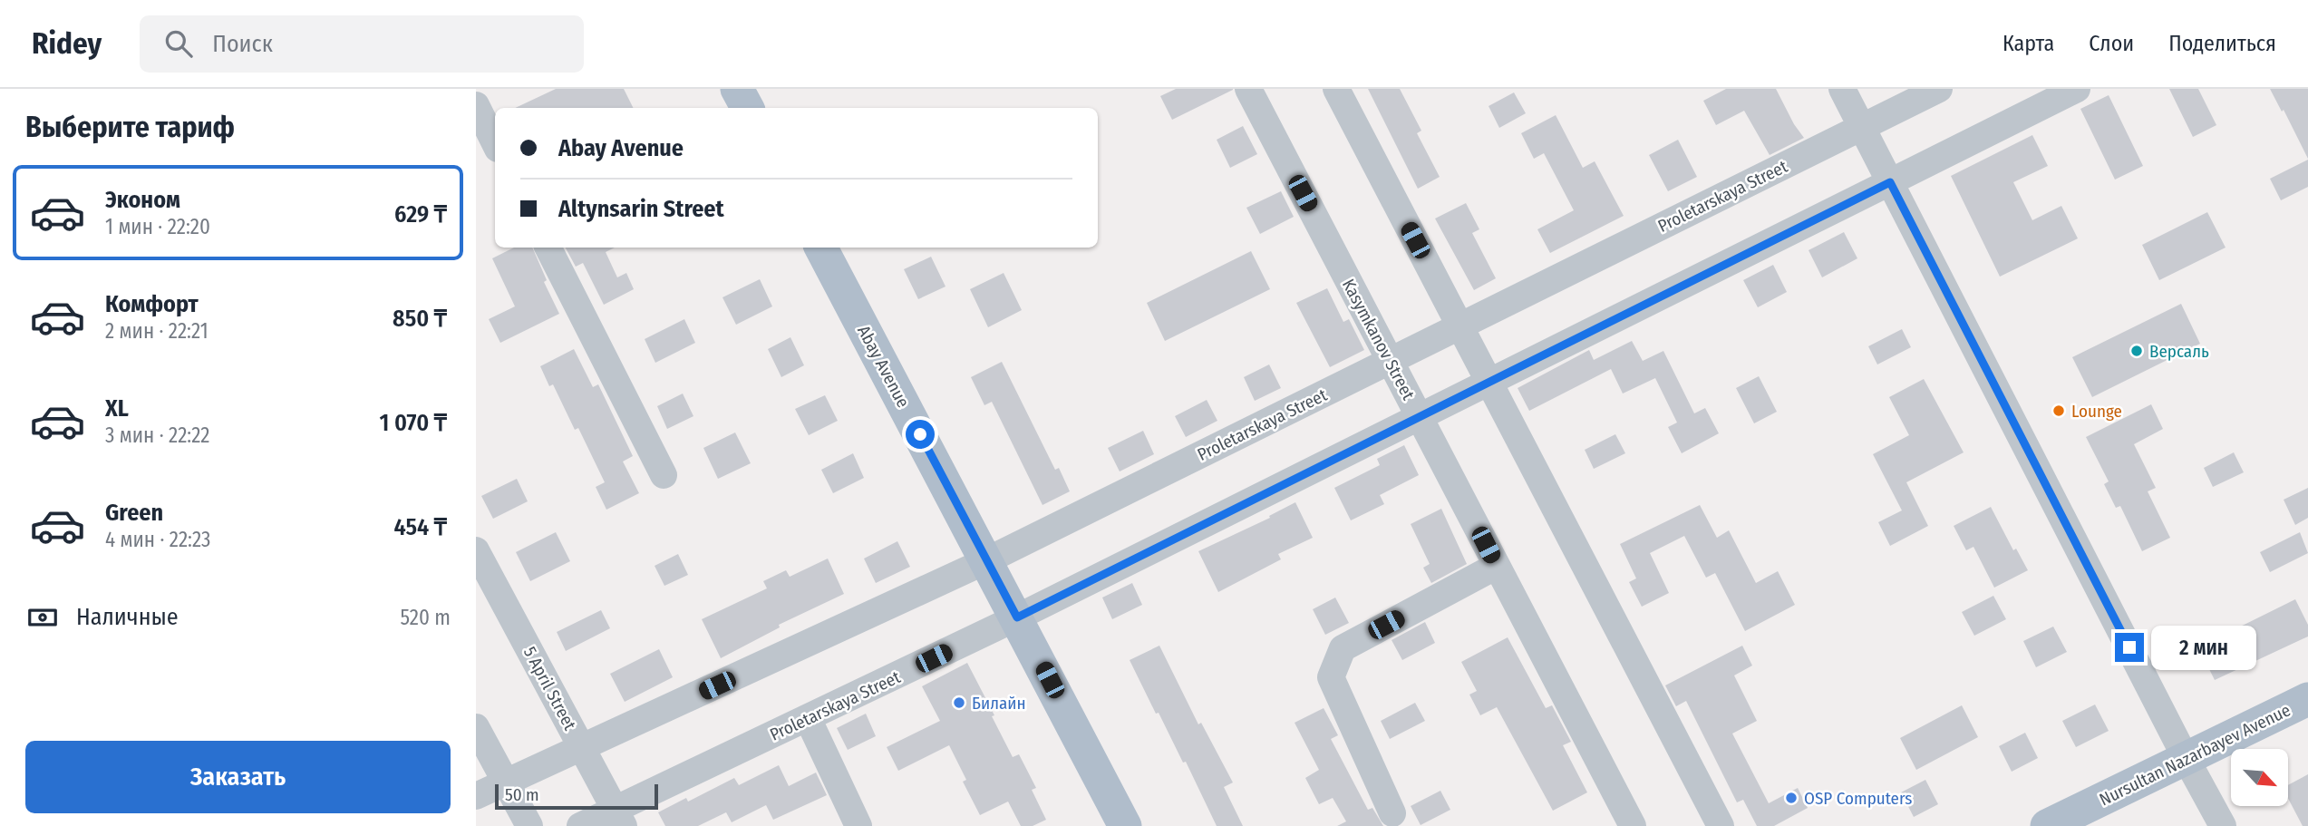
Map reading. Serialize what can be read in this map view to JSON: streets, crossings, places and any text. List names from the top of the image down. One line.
{"streets":{"main road":["Abay Avenue","Nursultan Nazarbayev Avenue"],"street":["Proletarskaya Street","Kasymkanov Street","5 April Street"]},"crossings":[["Proletarskaya Street","Kasymkanov Street"],["Proletarskaya Street","Abay Avenue"],["Proletarskaya Street","5 April Street"]],"places":["Версаль","Lounge","Билайн","OSP Computers"],"scale_bar":"50 m","north":"bottom right","page":{"header":"Ridey","search":"Поиск","nav":["Карта","Слои","Поделиться"],"heading":"Выберите тариф","banner":["Abay Avenue","Altynsarin Street"],"list":[{"name":"Эконом","note":"1 мин · 22:20","value":"629 ₸"},{"name":"Комфорт","note":"2 мин · 22:21","value":"850 ₸"},{"name":"XL","note":"3 мин · 22:22","value":"1 070 ₸"},{"name":"Green","note":"4 мин · 22:23","value":"454 ₸"}],"pay":["Наличные","520 m"],"bubble":"2 мин","buttons":"Заказать","scale":"50 m"}}
